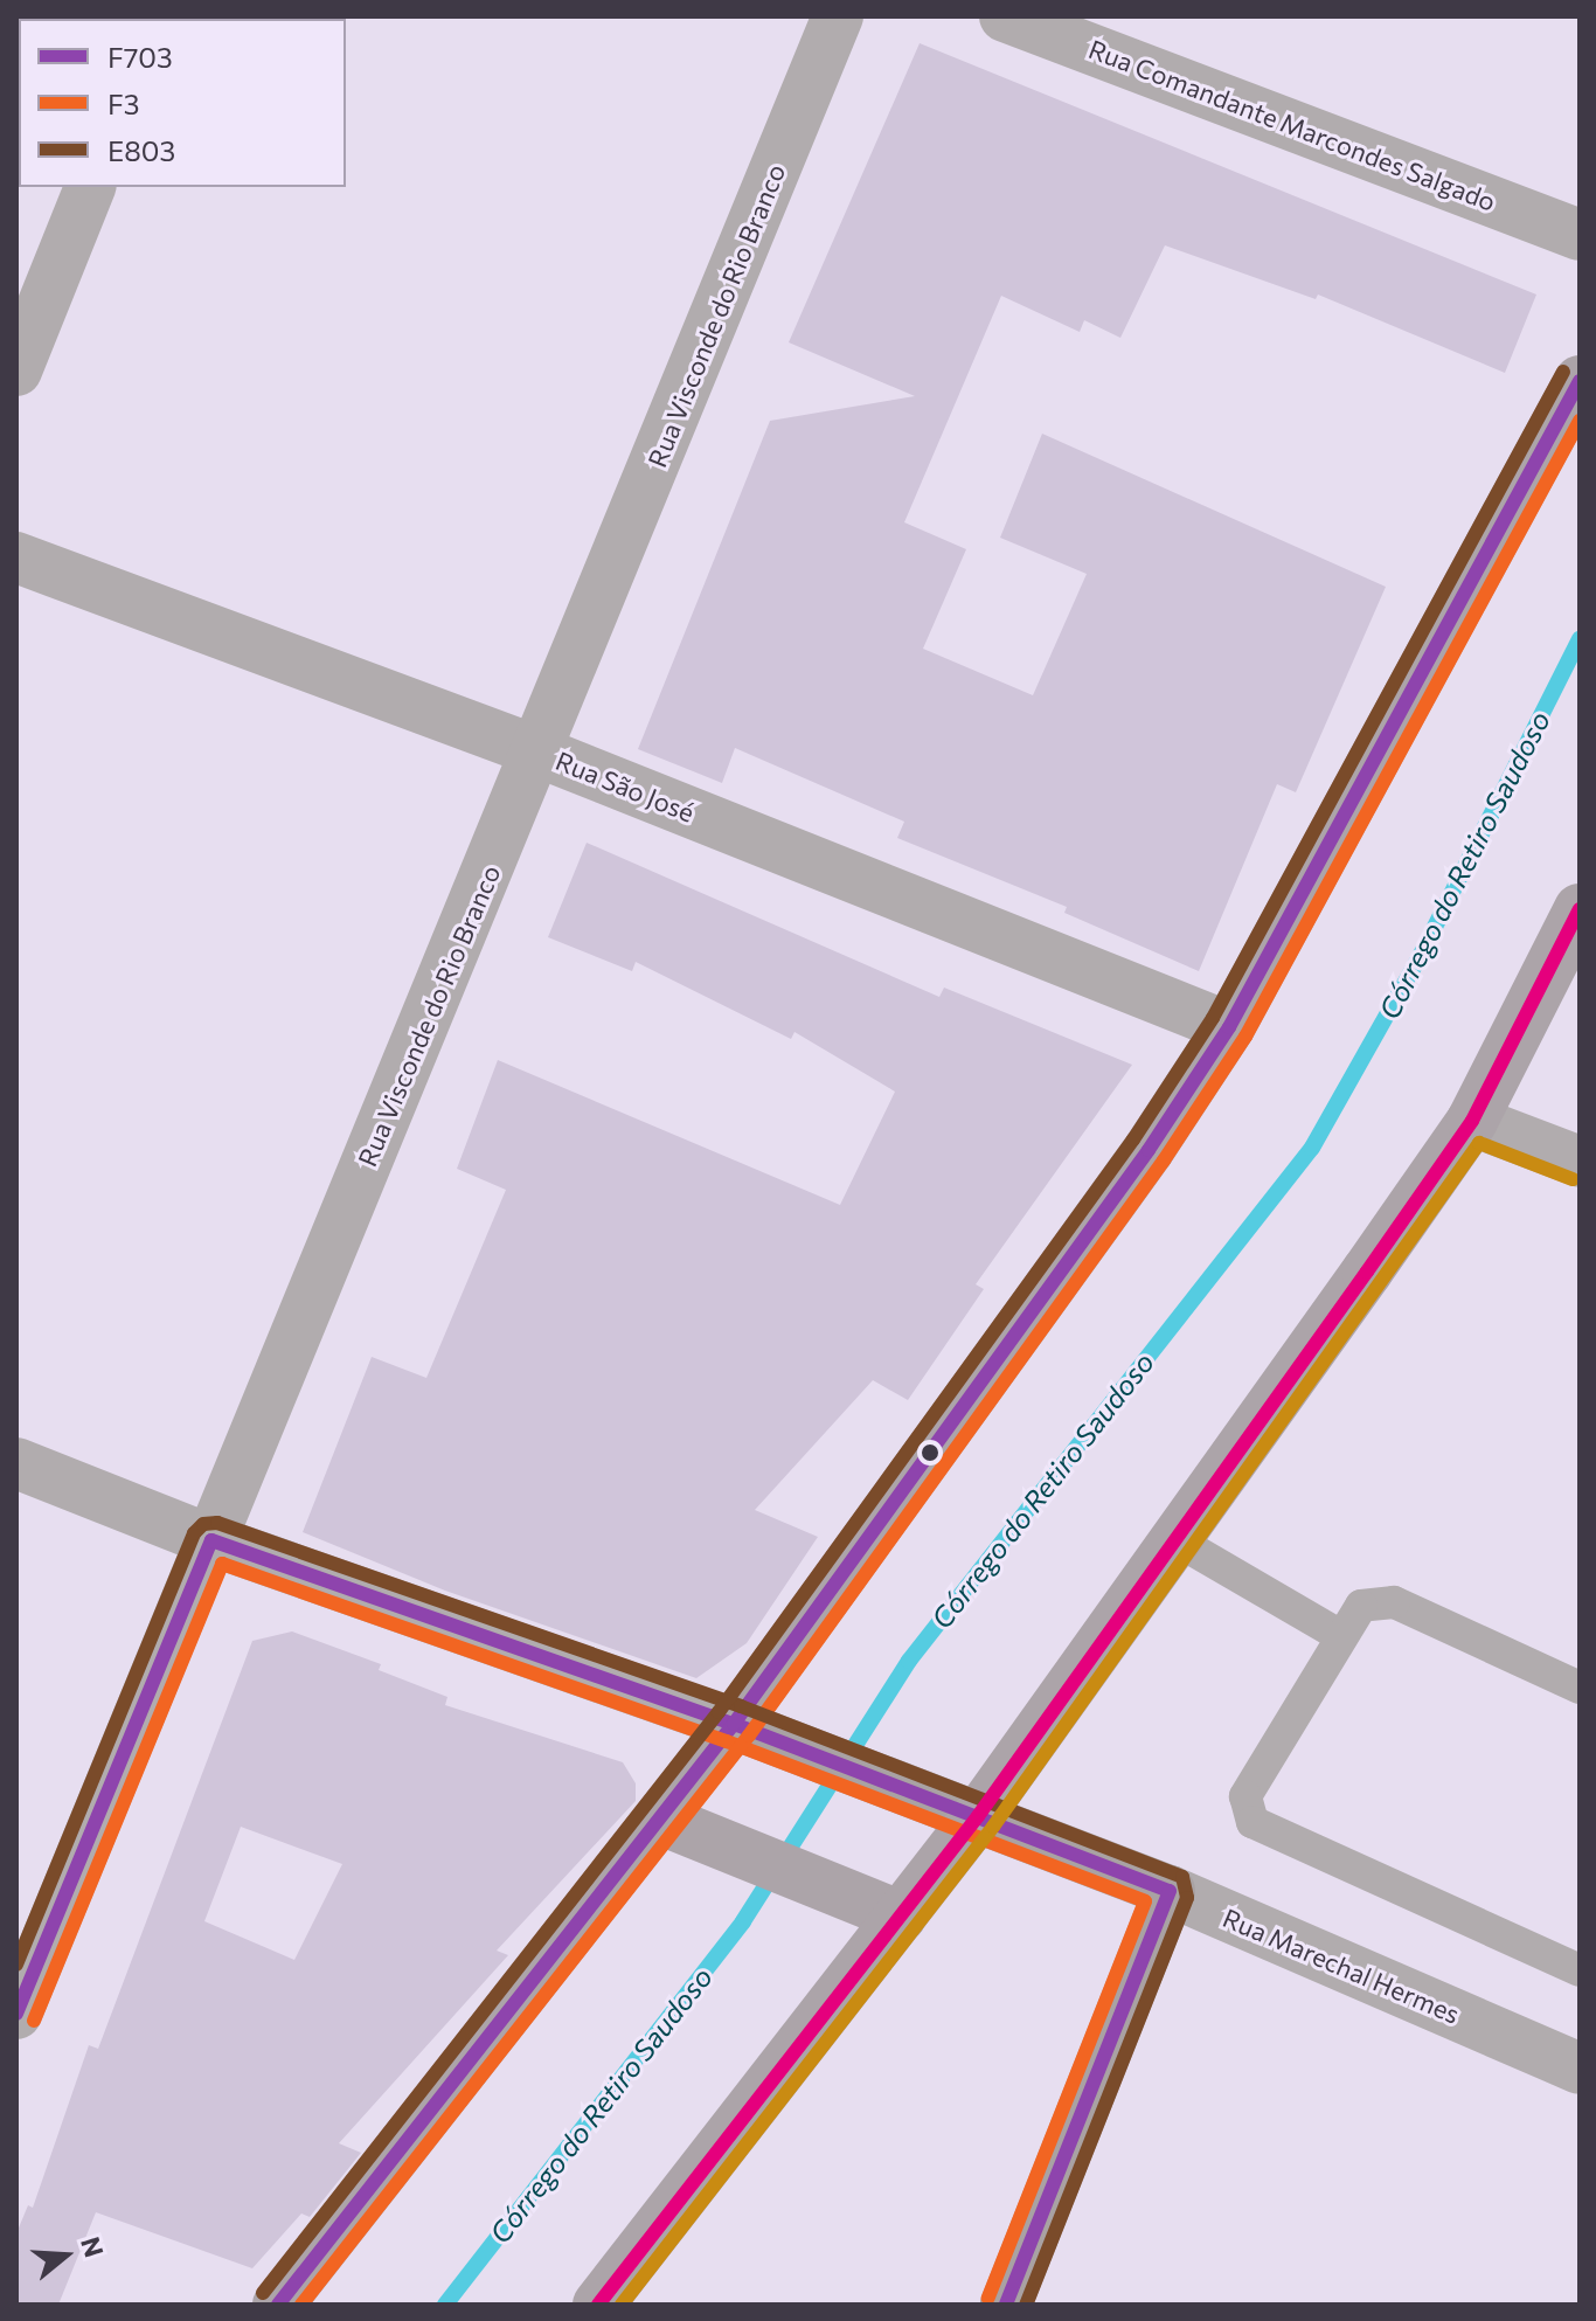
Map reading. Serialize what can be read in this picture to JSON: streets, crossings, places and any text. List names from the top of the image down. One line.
{"streets":{"street":["Rua Comandante Marcondes Salgado","Rua Visconde do Rio Branco","Rua São José","Rua Marechal Hermes"]},"crossings":[["Rua Visconde do Rio Branco","Rua São José"]],"water":["Córrego do Retiro Saudoso"],"lines":["transit line E803","transit line F703","transit line F3"],"legend":["F703","F3","E803"],"north":"right"}
